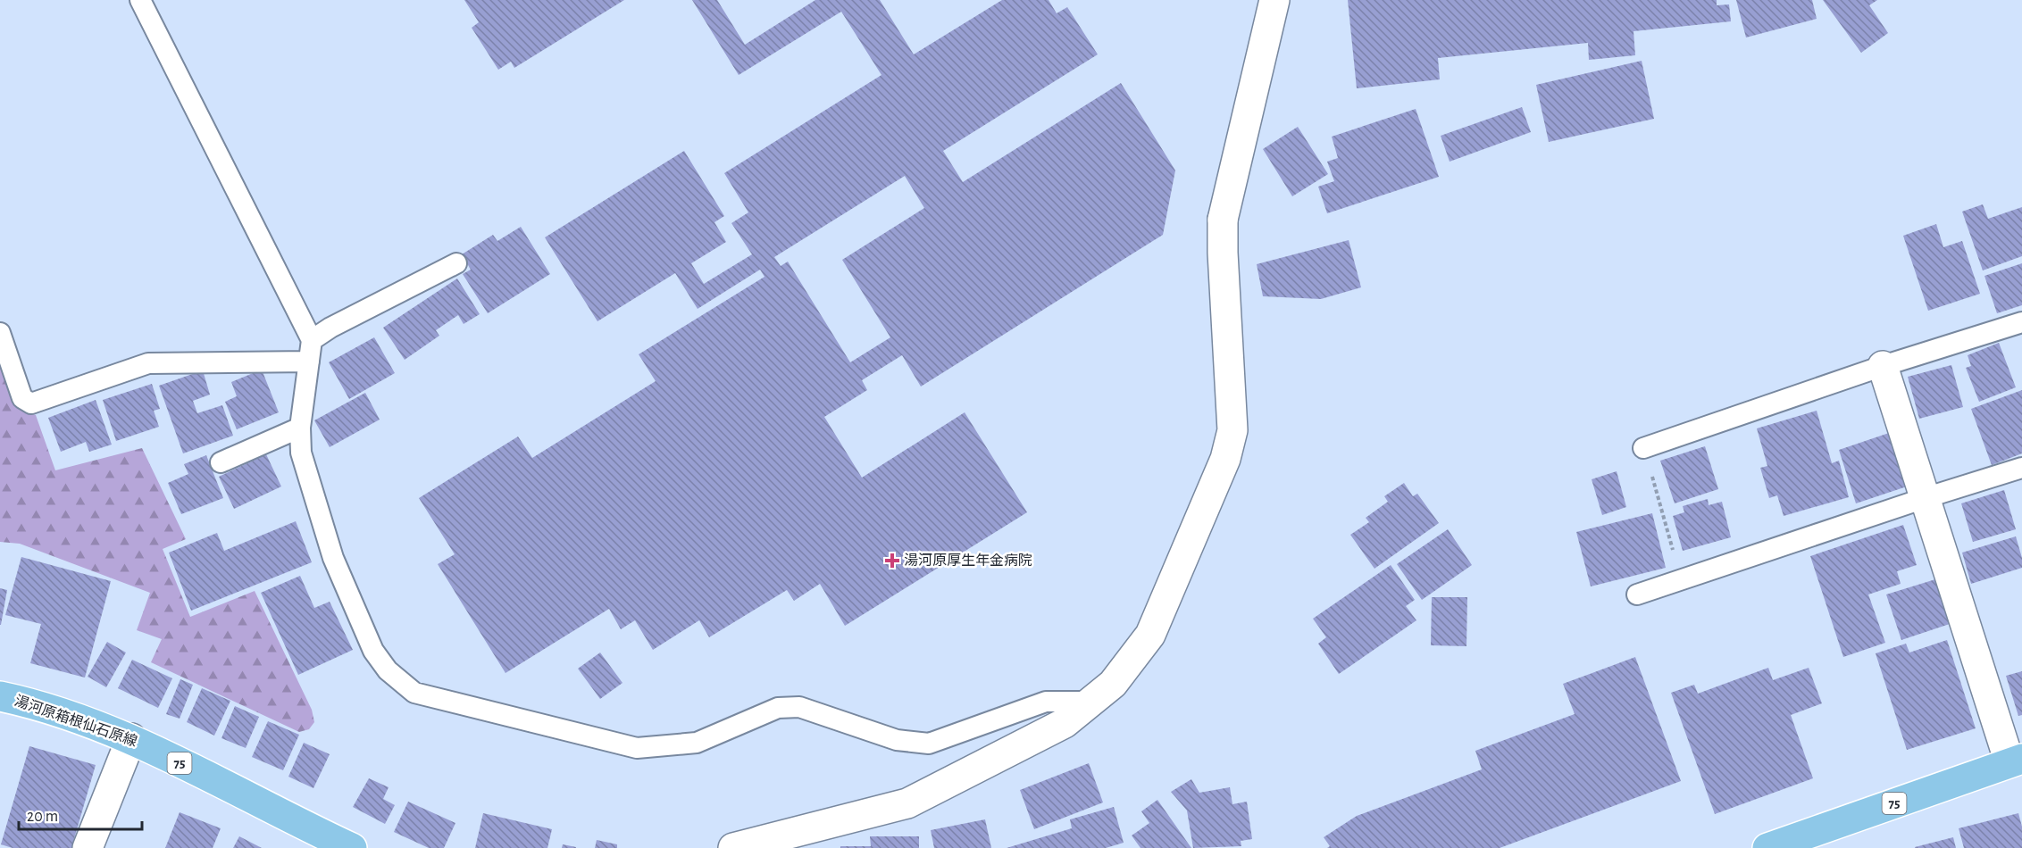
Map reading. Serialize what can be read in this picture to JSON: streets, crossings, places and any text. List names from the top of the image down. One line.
{"streets":{"main road":["湯河原箱根仙石原線","75"]},"places":{"health":["湯河原厚生年金病院"]},"scale_bar":"20 m"}
